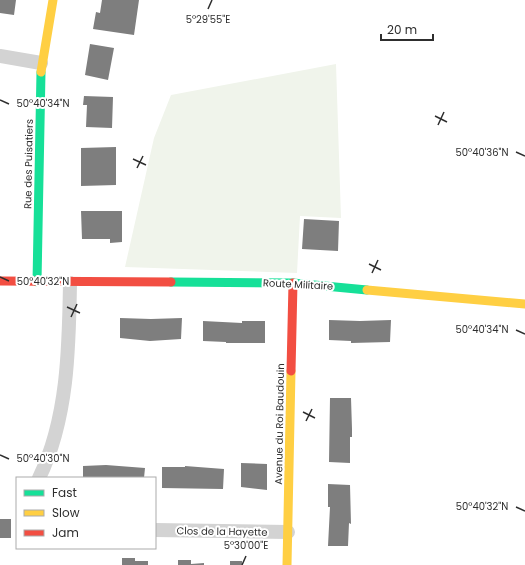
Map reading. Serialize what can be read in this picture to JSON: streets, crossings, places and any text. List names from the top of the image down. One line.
{"streets":{"street":["Rue des Puisatiers","Route Militaire","Avenue du Roi Baudouin","Clos de la Hayette"]},"crossings":[["Rue des Puisatiers","Route Militaire"],["Route Militaire","Avenue du Roi Baudouin"],["Avenue du Roi Baudouin","Clos de la Hayette"]],"legend":["Fast","Slow","Jam"],"scale_bar":"20 m","coordinates":["5°29'55\"E","50°40'34\"N","50°40'36\"N","50°40'32\"N","50°40'30\"N","5°30'00\"E"]}
